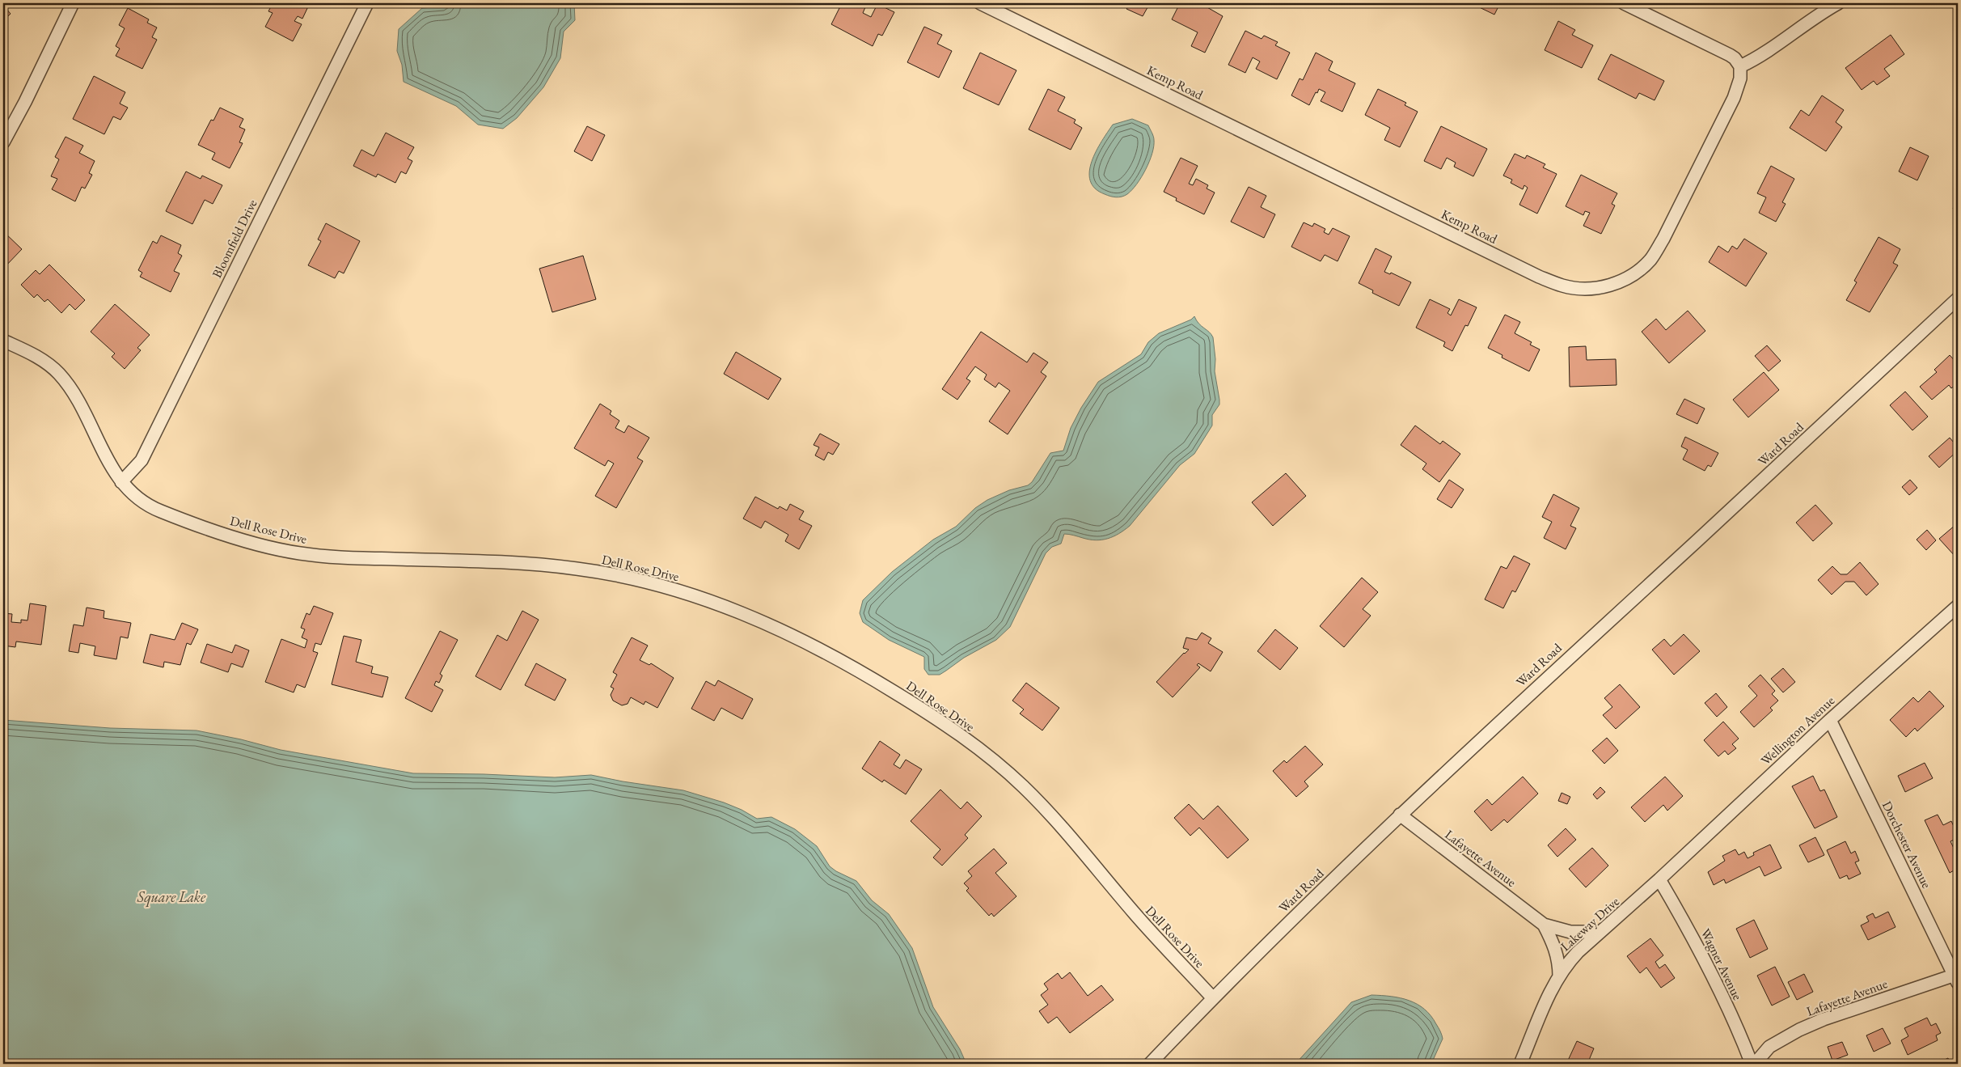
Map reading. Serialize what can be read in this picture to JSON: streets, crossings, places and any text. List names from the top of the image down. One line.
{"streets":{"street":["Kemp Road","Bloomfield Drive","Ward Road","Dell Rose Drive","Wellington Avenue","Dorchester Avenue","Lafayette Avenue","Lakeway Drive","Wagner Avenue"]},"crossings":[["Bloomfield Drive","Dell Rose Drive"],["Ward Road","Dell Rose Drive"],["Ward Road","Lafayette Avenue"],["Wellington Avenue","Dorchester Avenue"],["Wellington Avenue","Lakeway Drive"],["Wellington Avenue","Wagner Avenue"],["Dorchester Avenue","Lafayette Avenue"],["Lafayette Avenue","Lakeway Drive"],["Lakeway Drive","Wagner Avenue"]],"water":["Square Lake"]}
